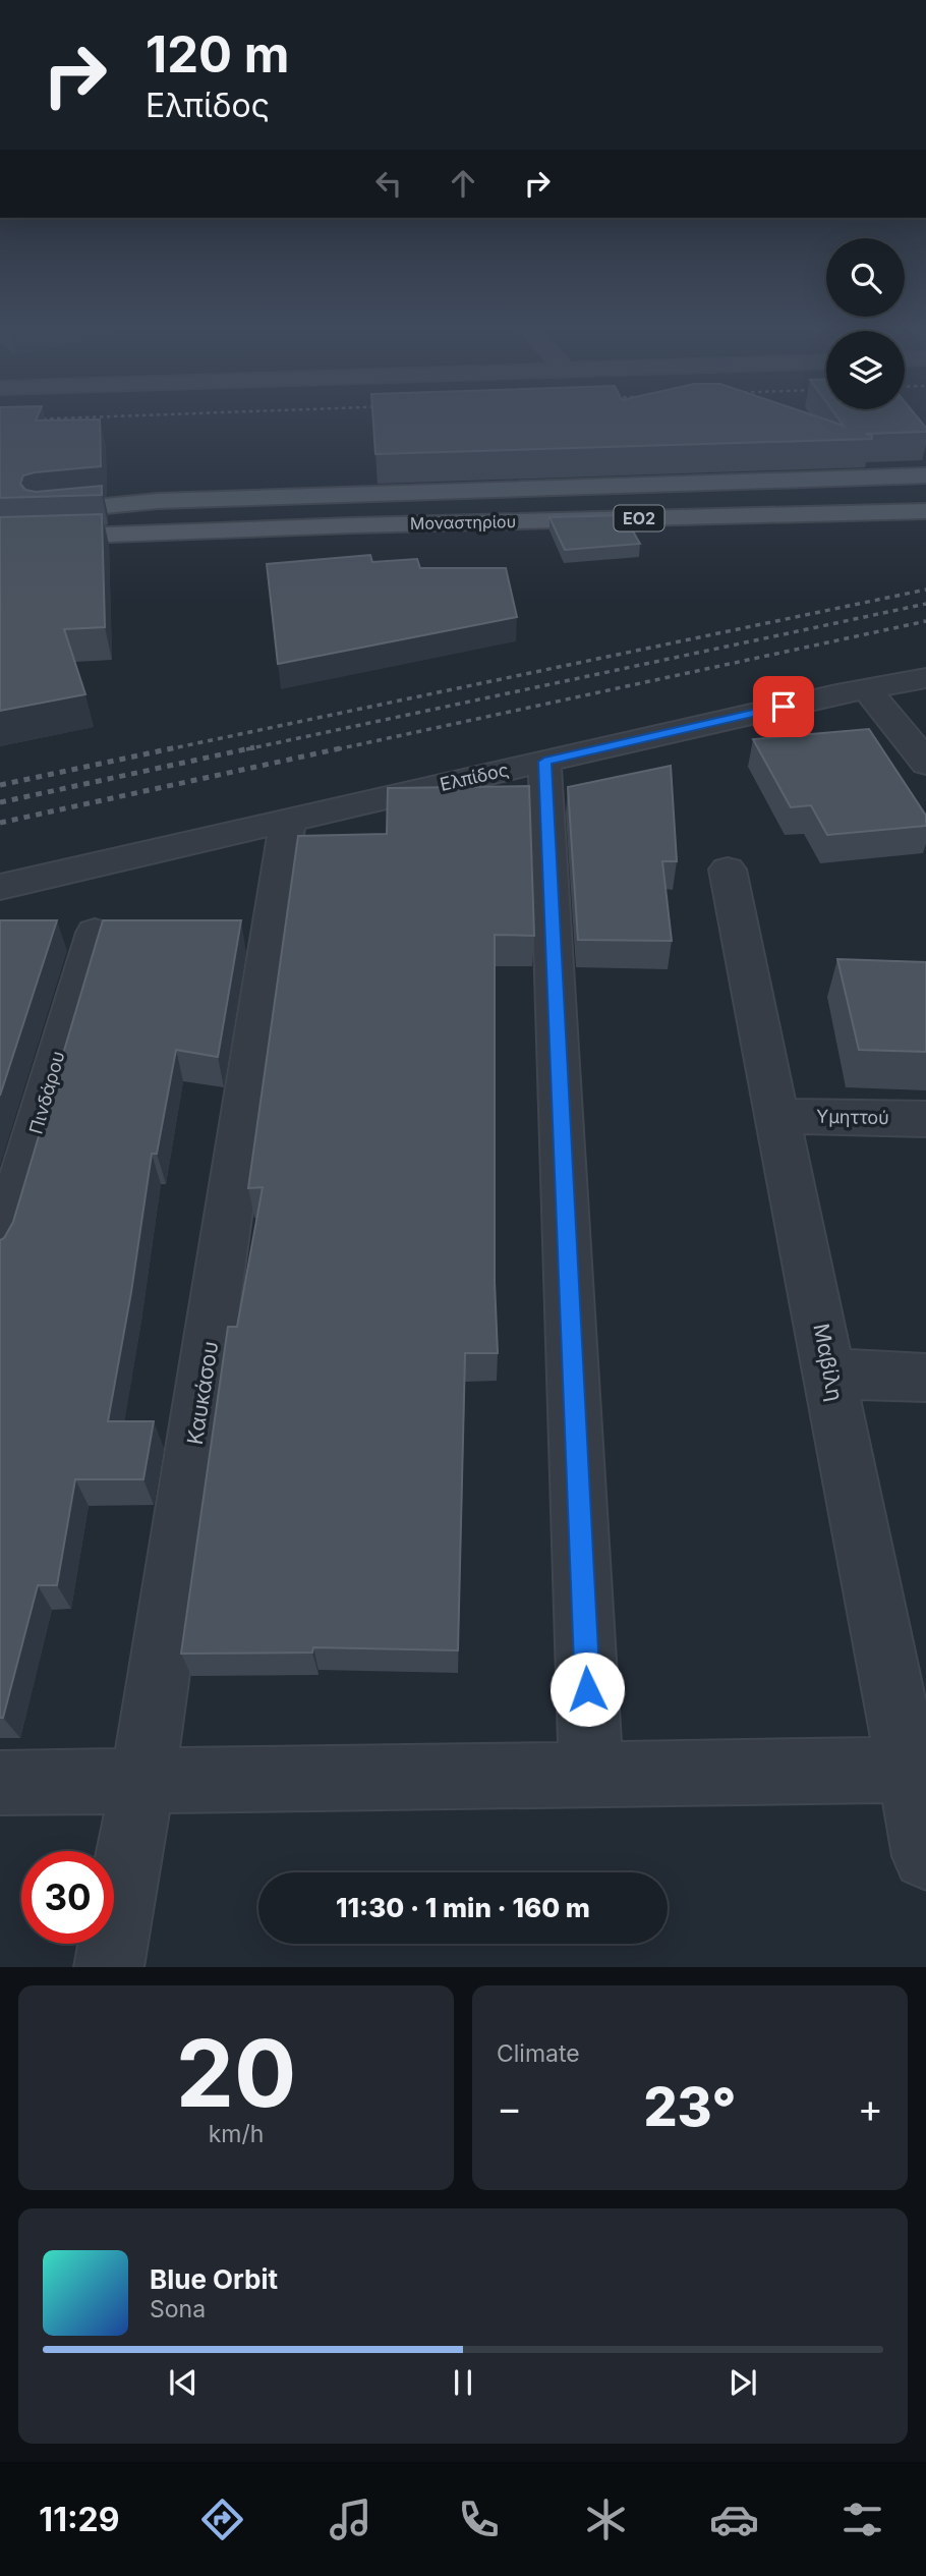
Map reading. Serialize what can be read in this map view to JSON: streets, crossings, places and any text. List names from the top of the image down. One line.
{"streets":{"main road":["ΕΟ2","Μοναστηρίου"],"street":["Ελπίδος","Πινδάρου","Υμηττού","Μαβίλη","Καυκάσου"]},"crossings":[["Ελπίδος","Καυκάσου"],["Υμηττού","Μαβίλη"]],"page":{"turn":["120 m","Ελπίδος"],"limit":"30","trip":"11:30 · 1 min · 160 m","tile":[["20","km/h"],"Climate"],"heat":["−","23°","+"],"song":["Blue Orbit","Sona"],"tabs":"11:29"}}
